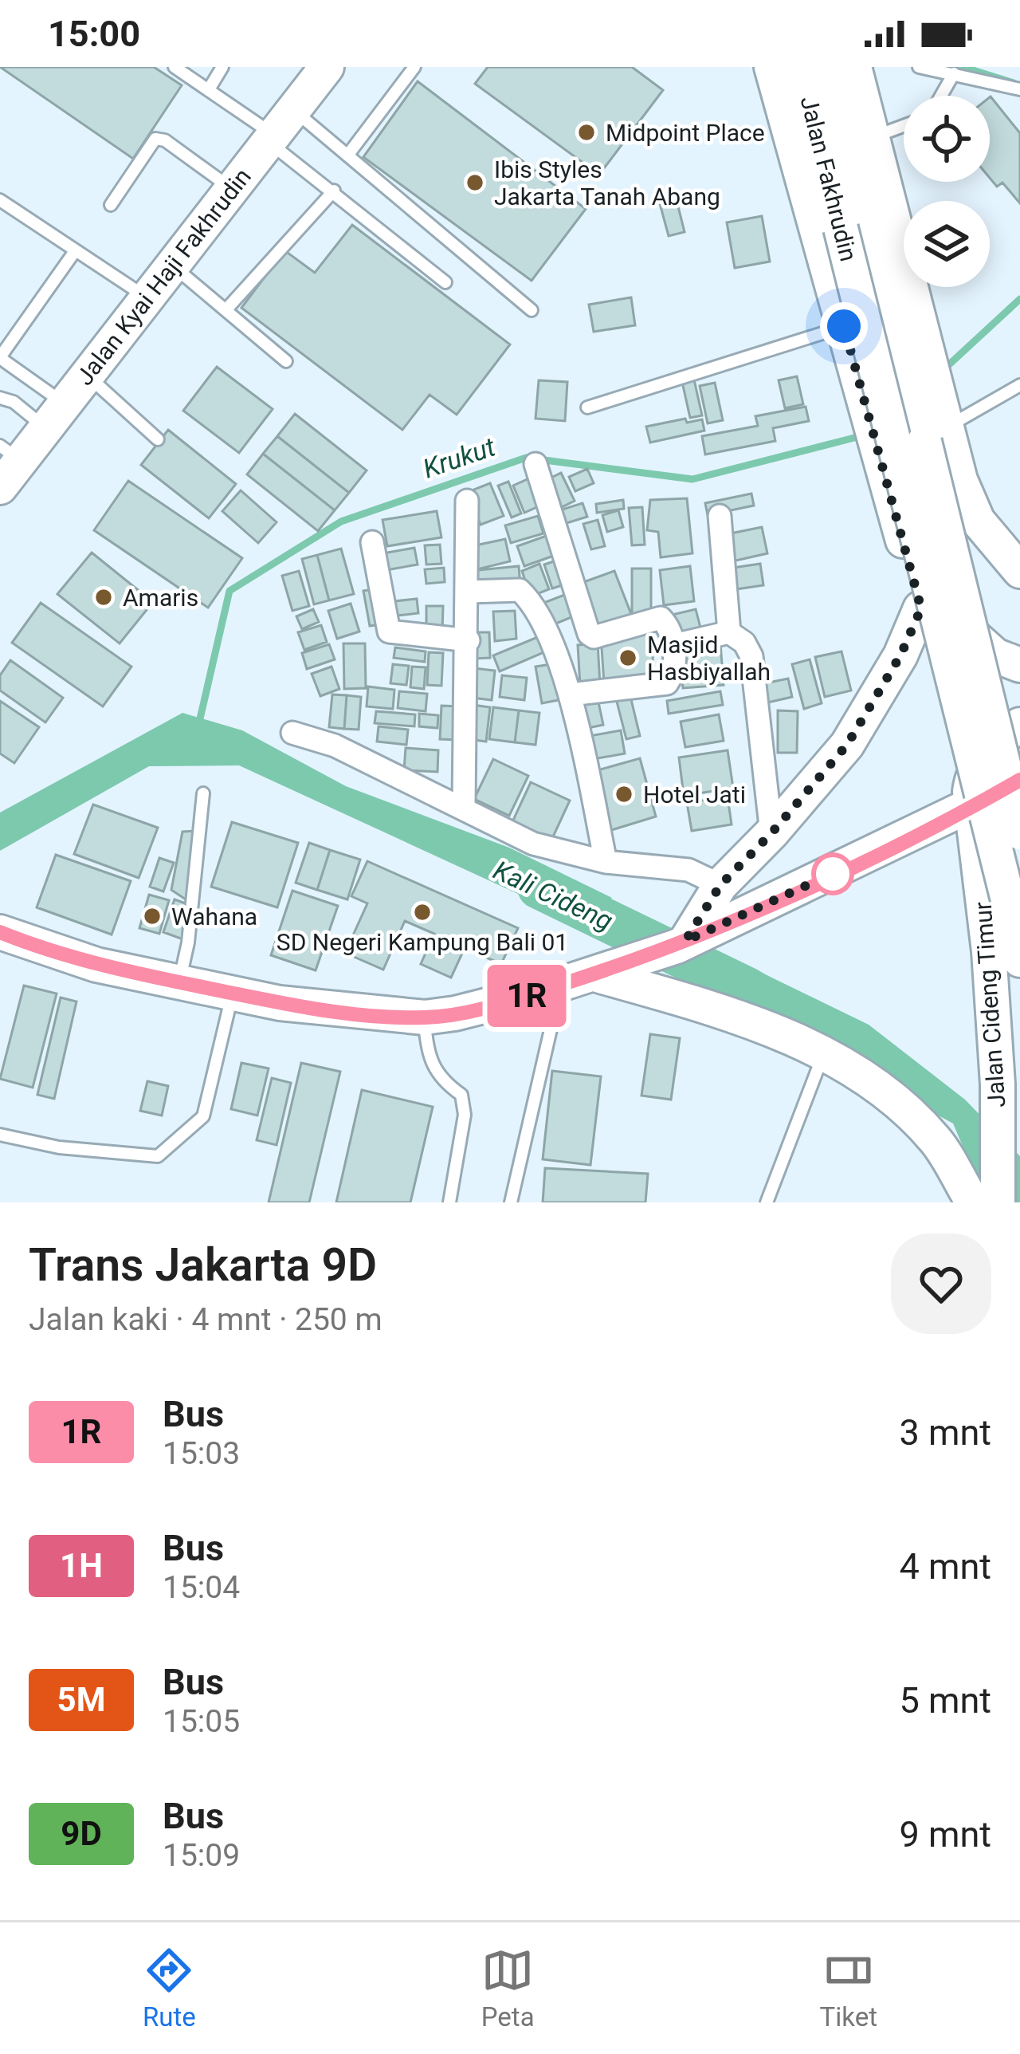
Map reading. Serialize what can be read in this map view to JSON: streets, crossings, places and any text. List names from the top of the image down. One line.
{"streets":{"main road":["Jalan Fakhrudin","Jalan Kyai Haji Fakhrudin","Jalan Cideng Timur"]},"water":["Krukut","Kali Cideng"],"places":["Midpoint Place","Ibis Styles Jakarta Tanah Abang","Amaris","Masjid Hasbiyallah","Hotel Jati","SD Negeri Kampung Bali 01","Wahana"],"lines":["bus line 1R"],"page":{"status":"15:00","on_map":"1R","heading":["Trans Jakarta 9D","Jalan kaki · 4 mnt · 250 m"],"list":[{"mark":"1R","name":"Bus","note":"15:03","value":"3 mnt"},{"mark":"1H","name":"Bus","note":"15:04","value":"4 mnt"},{"mark":"5M","name":"Bus","note":"15:05","value":"5 mnt"},{"mark":"9D","name":"Bus","note":"15:09","value":"9 mnt"}],"tabs":["Rute","Peta","Tiket"]}}
